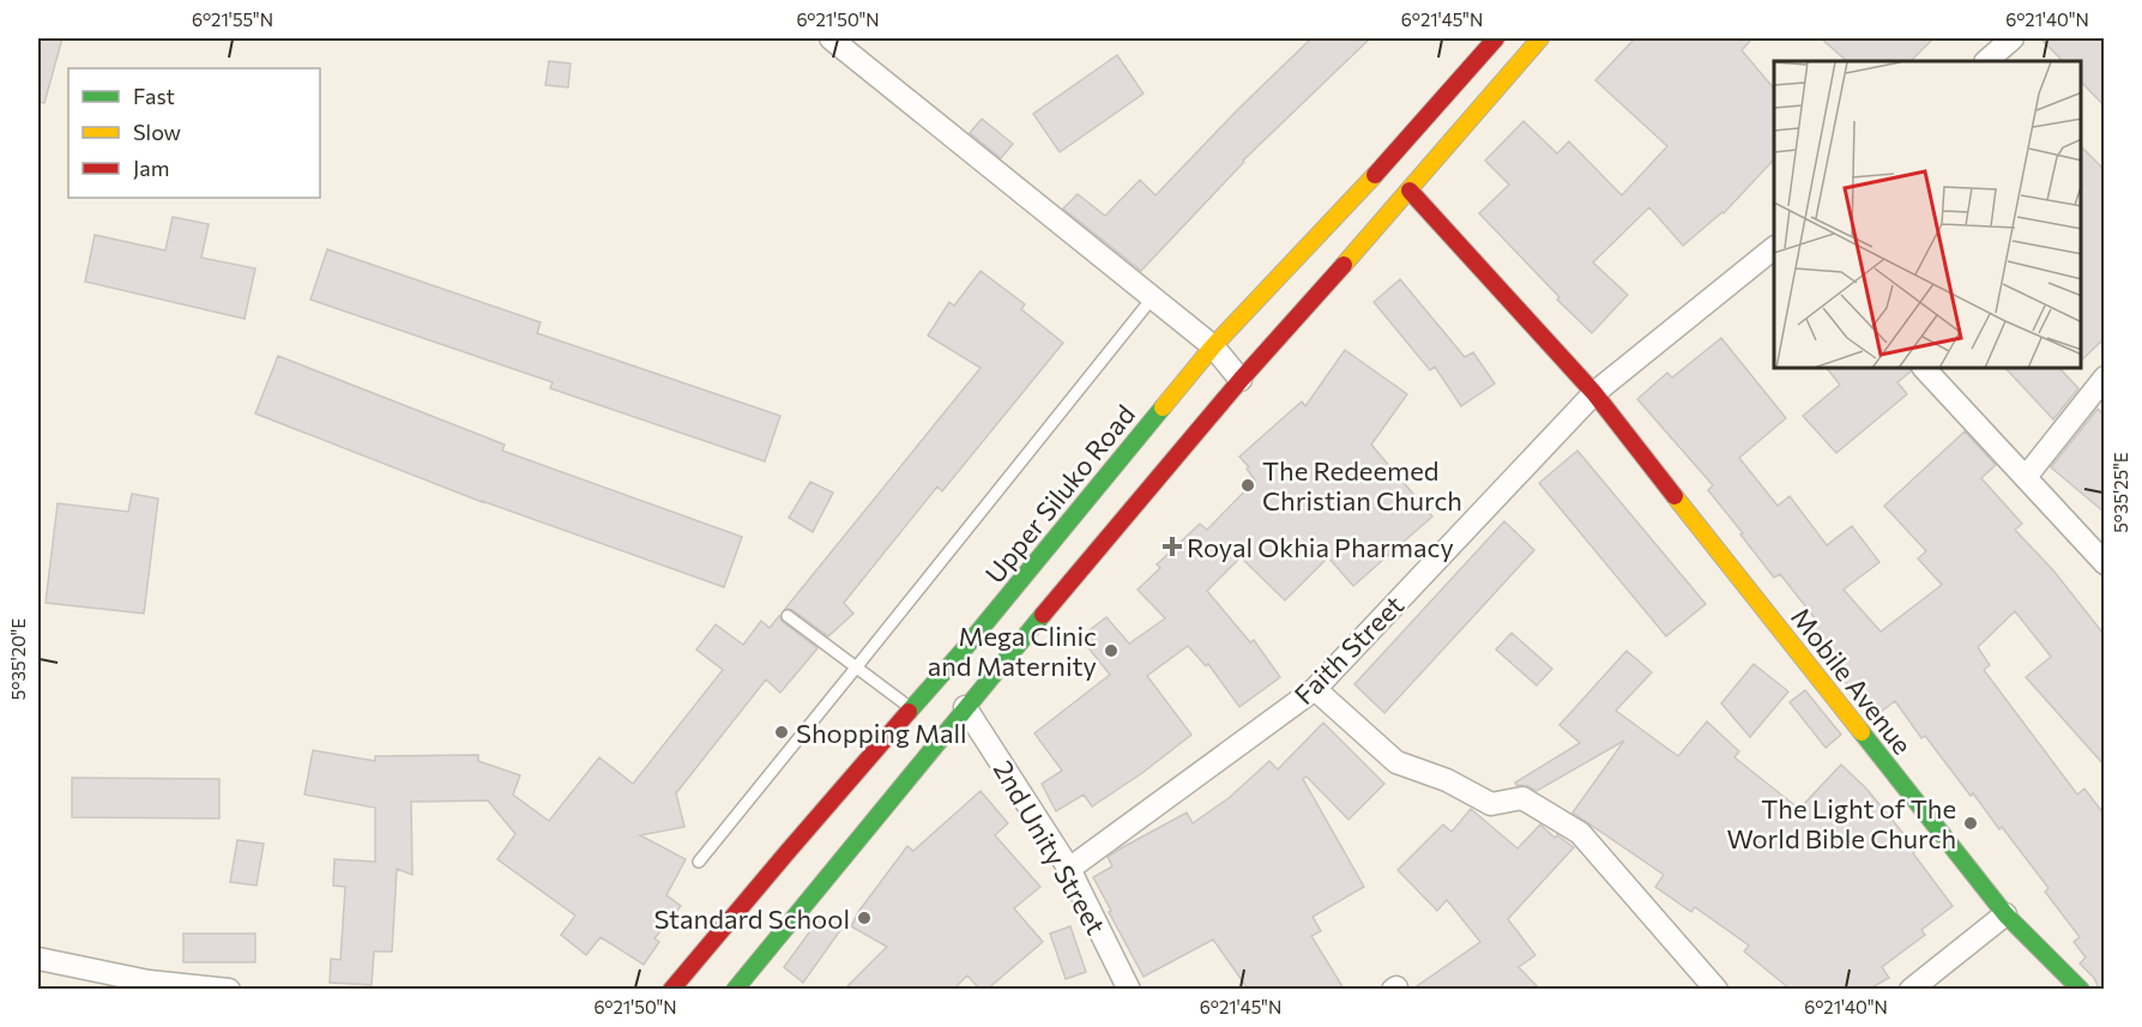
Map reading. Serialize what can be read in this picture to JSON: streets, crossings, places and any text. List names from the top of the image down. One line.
{"streets":{"main road":["Upper Siluko Road","Mobile Avenue"],"street":["Faith Street","2nd Unity Street"]},"crossings":[["Faith Street","Mobile Avenue"],["Faith Street","2nd Unity Street"]],"places":{"other":["The Redeemed Christian Church","Mega Clinic and Maternity","Shopping Mall","The Light of The World Bible Church","Standard School"],"health":["Royal Okhia Pharmacy"]},"legend":["Fast","Slow","Jam"],"coordinates":["6°21'55\"N","6°21'50\"N","6°21'45\"N","6°21'40\"N","5°35'25\"E","5°35'20\"E"]}
